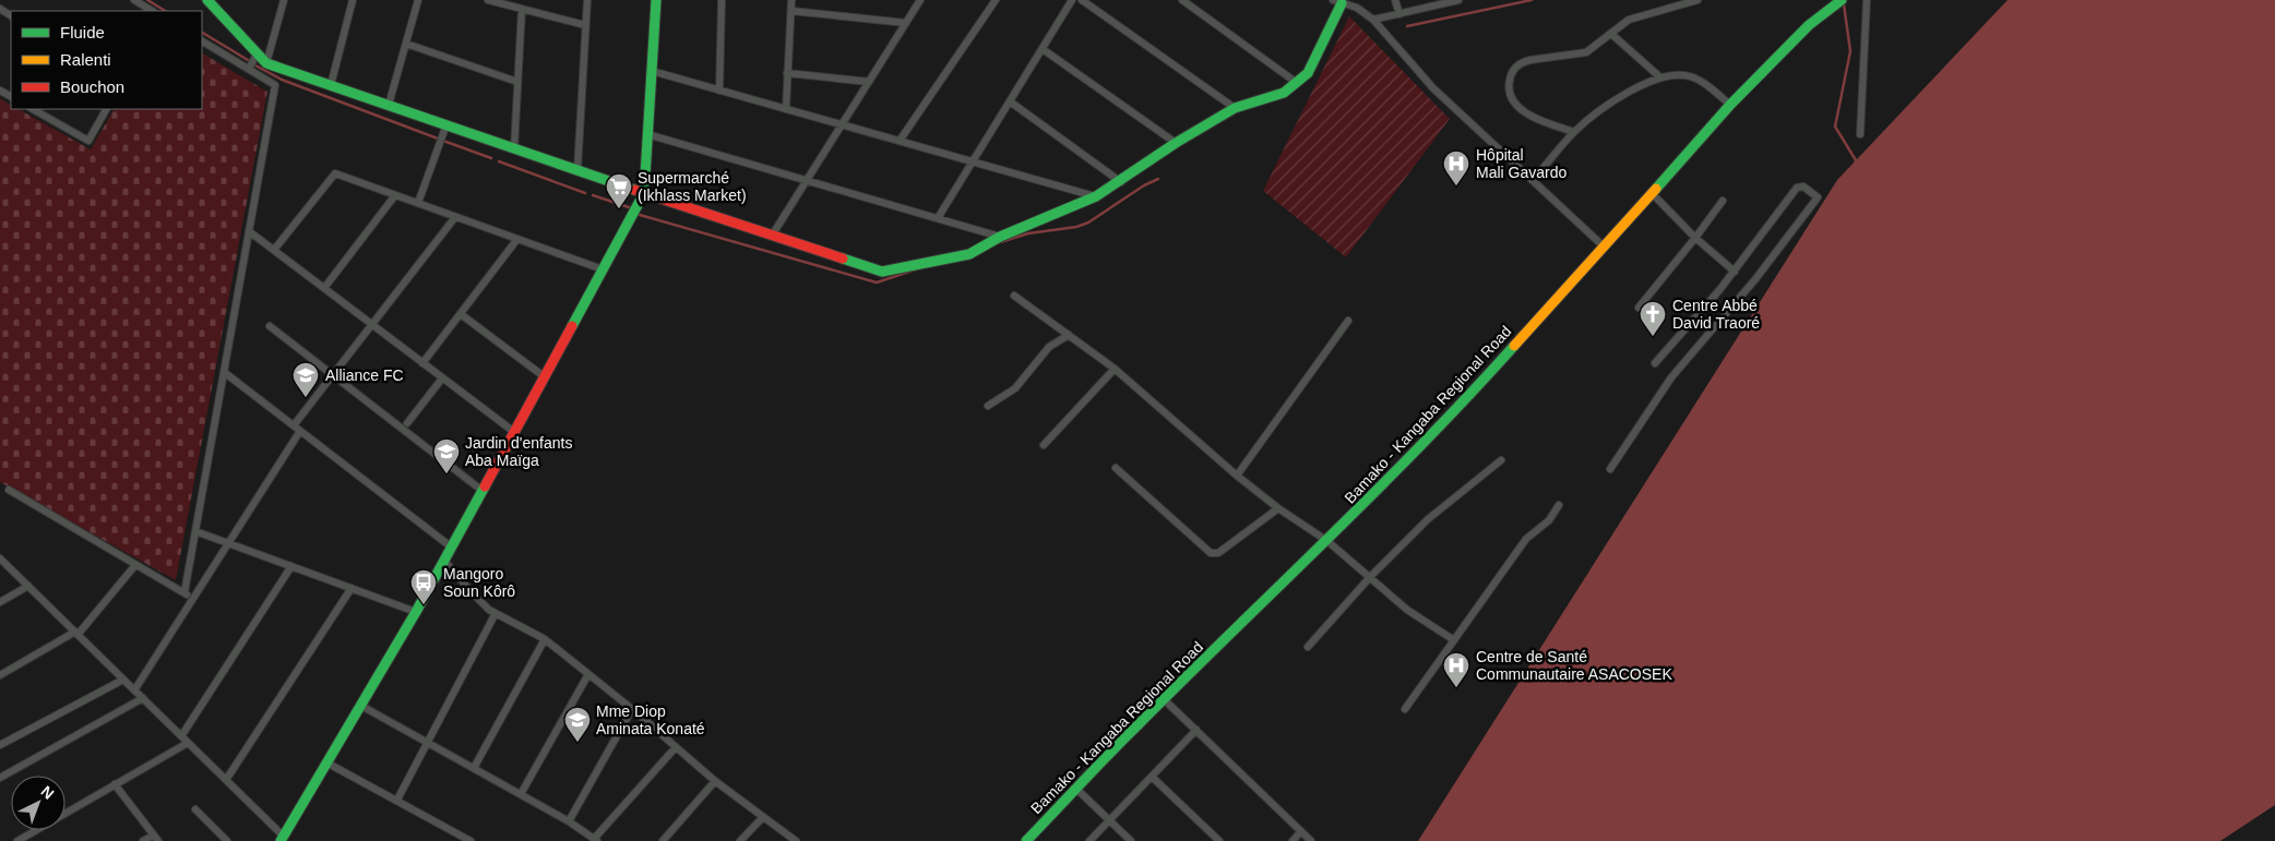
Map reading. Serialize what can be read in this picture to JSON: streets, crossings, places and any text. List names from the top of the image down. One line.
{"streets":{"street":["Bamako - Kangaba Regional Road"]},"places":{"hospital":["Hôpital Mali Gavardo","Centre de Santé Communautaire ASACOSEK"],"supermarket":["Supermarché (Ikhlass Market)"],"church":["Centre Abbé David Traoré"],"school or university":["Alliance FC","Jardin d'enfants Aba Maïga","Mme Diop Aminata Konaté"],"bus stop":["Mangoro Soun Kôrô"]},"legend":["Fluide","Ralenti","Bouchon"],"north":"top right"}
